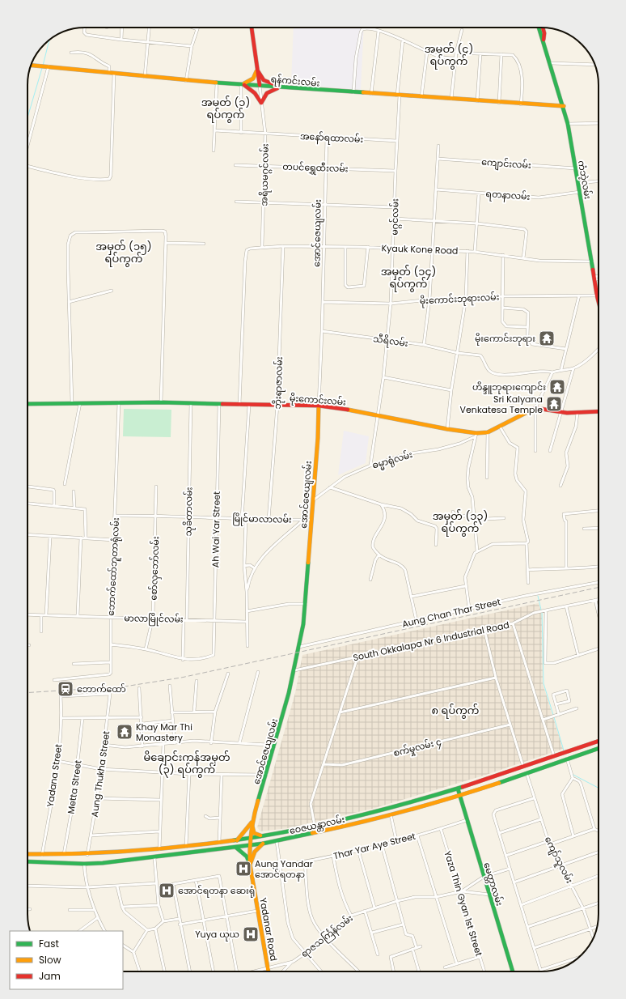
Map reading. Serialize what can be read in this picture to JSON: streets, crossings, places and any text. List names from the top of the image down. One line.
{"streets":{"main road":["ရန်ကင်းလမ်း","ကံဘဲ့လမ်း","အောင်ဇေယျလမ်း","မိုးကောင်းလမ်း","ဝေဇယန္တာလမ်း","မေတ္တာလမ်း","Yadanar Road"],"street":["အနော်ရထာလမ်း","ကျောင်းလမ်း","တပင်ရွှေထီးလမ်း","အရိယမဂ္ဂင်လမ်း","ရတနာလမ်း","မဂ္ဂင်လမ်း","Kyauk Kone Road","မိုးကောင်းဘုရားလမ်း","သီရိလမ်း","ဘိုးရာဇာလမ်း","ဓမ္မာရုံလမ်း","သုခိတာလမ်း","မြိုင်မာလာလမ်း","Ah Wai Yar Street","ဘောက်ထော်ဘူတာရုံလမ်း","စော်လှဘော်လမ်း","Aung Chan Thar Street","မာလာမြိုင်လမ်း","South Okkalapa Nr 6 Industrial Road","စက်မှုလမ်း ၄","Aung Thukha Street","Yadana Street","Metta Street","Thar Yar Aye Street","ကျော်သူလမ်း","Yaza Thin Gyan 1st Street","ရာဇသင်္ကြန်လမ်း"]},"crossings":[["ရန်ကင်းလမ်း","အရိယမဂ္ဂင်လမ်း"],["ရန်ကင်းလမ်း","ကံဘဲ့လမ်း"],["ရန်ကင်းလမ်း","မဂ္ဂင်လမ်း"],["အနော်ရထာလမ်း","အရိယမဂ္ဂင်လမ်း"],["အနော်ရထာလမ်း","မဂ္ဂင်လမ်း"],["အနော်ရထာလမ်း","အောင်ဇေယျလမ်း"],["ကျောင်းလမ်း","ကံဘဲ့လမ်း"],["တပင်ရွှေထီးလမ်း","အရိယမဂ္ဂင်လမ်း"],["တပင်ရွှေထီးလမ်း","မဂ္ဂင်လမ်း"],["တပင်ရွှေထီးလမ်း","အောင်ဇေယျလမ်း"],["အရိယမဂ္ဂင်လမ်း","Kyauk Kone Road"],["ကံဘဲ့လမ်း","ရတနာလမ်း"],["ကံဘဲ့လမ်း","Kyauk Kone Road"],["ကံဘဲ့လမ်း","မိုးကောင်းဘုရားလမ်း"],["မဂ္ဂင်လမ်း","Kyauk Kone Road"],["မဂ္ဂင်လမ်း","မိုးကောင်းဘုရားလမ်း"],["မဂ္ဂင်လမ်း","သီရိလမ်း"],["မဂ္ဂင်လမ်း","မိုးကောင်းလမ်း"],["မဂ္ဂင်လမ်း","ဓမ္မာရုံလမ်း"],["အောင်ဇေယျလမ်း","Kyauk Kone Road"],["အောင်ဇေယျလမ်း","မိုးကောင်းဘုရားလမ်း"],["အောင်ဇေယျလမ်း","သီရိလမ်း"],["အောင်ဇေယျလမ်း","မိုးကောင်းလမ်း"],["အောင်ဇေယျလမ်း","ဓမ္မာရုံလမ်း"],["အောင်ဇေယျလမ်း","မြိုင်မာလာလမ်း"],["အောင်ဇေယျလမ်း","Aung Chan Thar Street"],["အောင်ဇေယျလမ်း","South Okkalapa Nr 6 Industrial Road"],["အောင်ဇေယျလမ်း","ဝေဇယန္တာလမ်း"],["အောင်ဇေယျလမ်း","Yadanar Road"],["Kyauk Kone Road","ဘိုးရာဇာလမ်း"],["Kyauk Kone Road","မိုးကောင်းလမ်း"],["ဘိုးရာဇာလမ်း","မိုးကောင်းလမ်း"],["ဘိုးရာဇာလမ်း","မြိုင်မာလာလမ်း"],["မိုးကောင်းလမ်း","ဓမ္မာရုံလမ်း"],["မိုးကောင်းလမ်း","သုခိတာလမ်း"],["မိုးကောင်းလမ်း","Ah Wai Yar Street"],["မိုးကောင်းလမ်း","ဘောက်ထော်ဘူတာရုံလမ်း"],["သုခိတာလမ်း","မြိုင်မာလာလမ်း"],["သုခိတာလမ်း","Ah Wai Yar Street"],["သုခိတာလမ်း","မာလာမြိုင်လမ်း"],["မြိုင်မာလာလမ်း","Ah Wai Yar Street"],["မြိုင်မာလာလမ်း","ဘောက်ထော်ဘူတာရုံလမ်း"],["မြိုင်မာလာလမ်း","စော်လှဘော်လမ်း"],["Ah Wai Yar Street","မာလာမြိုင်လမ်း"],["ဘောက်ထော်ဘူတာရုံလမ်း","မာလာမြိုင်လမ်း"],["စော်လှဘော်လမ်း","မာလာမြိုင်လမ်း"],["Aung Thukha Street","Yadana Street"],["Aung Thukha Street","ဝေဇယန္တာလမ်း"],["Yadana Street","ဝေဇယန္တာလမ်း"],["Metta Street","ဝေဇယန္တာလမ်း"],["ဝေဇယန္တာလမ်း","ကျော်သူလမ်း"],["ဝေဇယန္တာလမ်း","မေတ္တာလမ်း"],["ဝေဇယန္တာလမ်း","Yadanar Road"],["Thar Yar Aye Street","မေတ္တာလမ်း"],["Thar Yar Aye Street","Yaza Thin Gyan 1st Street"],["Yaza Thin Gyan 1st Street","ရာဇသင်္ကြန်လမ်း"],["Yadanar Road","ရာဇသင်္ကြန်လမ်း"]],"districts":["အမှတ် (၄) ရပ်ကွက်","အမှတ် (၁) ရပ်ကွက်","အမှတ် (၁၅) ရပ်ကွက်","အမှတ် (၁၄) ရပ်ကွက်","အမှတ် (၁၃) ရပ်ကွက်","၈ ရပ်ကွက်","မိချောင်းကန်အမှတ် (၃) ရပ်ကွက်"],"places":{"temple":["မိုးကောင်းဘုရား","ဟိန္ဒူဘုရားကျောင်း","Sri Kalyana Venkatesa Temple","Khay Mar Thi Monastery"],"station":["ဘောက်ထော်"],"hospital":["Aung Yandar အောင်ရတနာ","အောင်ရတနာ ဆေးရုံ","Yuya ယုယ"]},"legend":["Fast","Slow","Jam"]}
